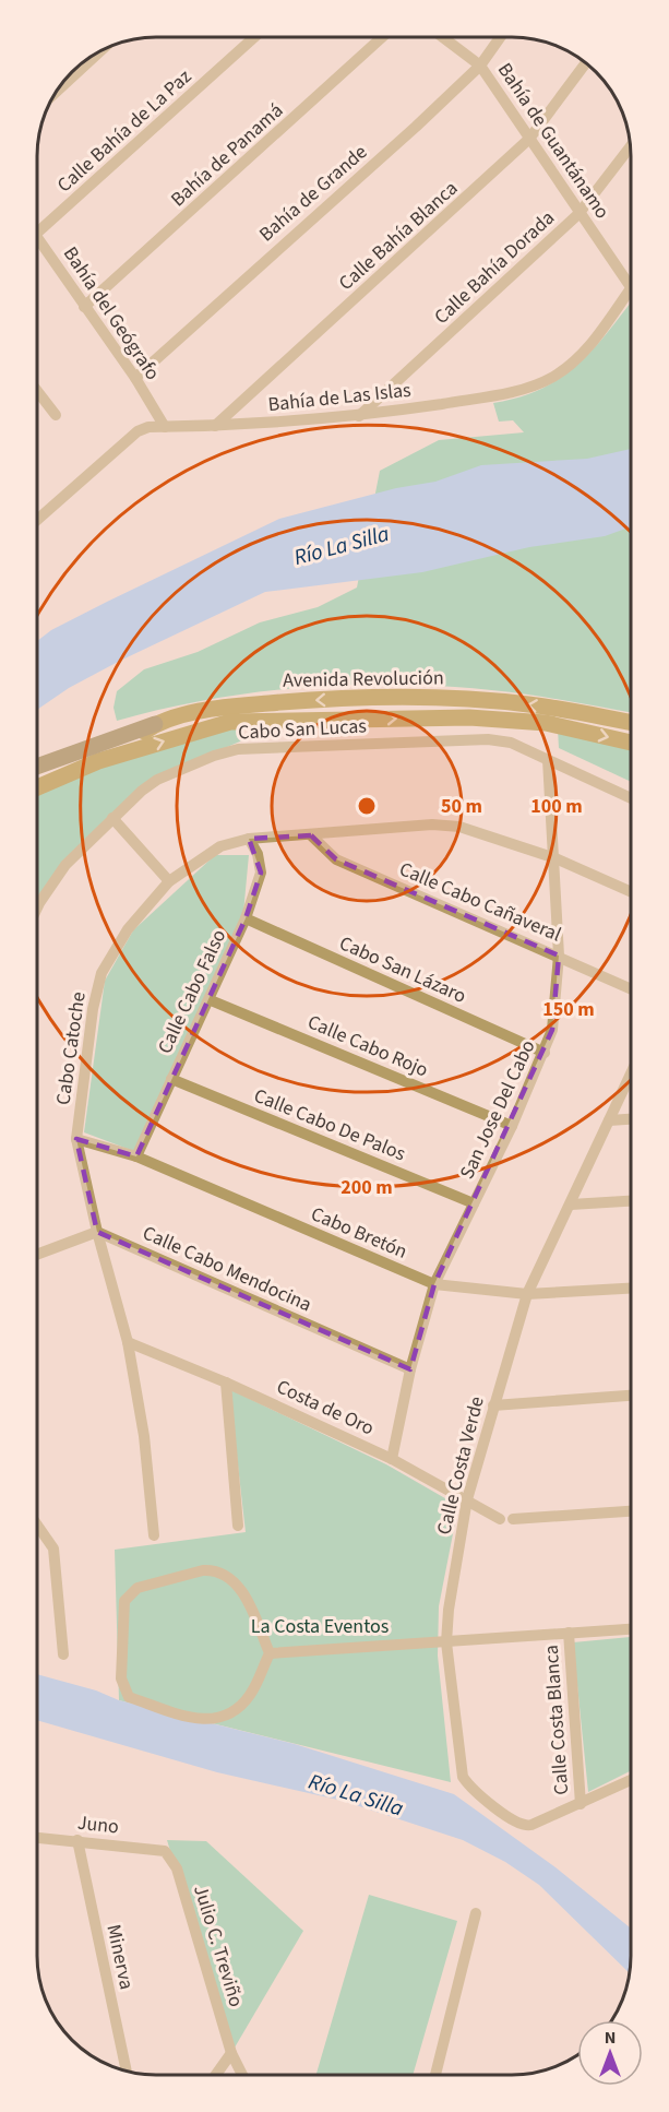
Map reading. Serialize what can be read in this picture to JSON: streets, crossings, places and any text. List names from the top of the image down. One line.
{"streets":{"main road":["Avenida Revolución"],"street":["Calle Bahía de La Paz","Bahía de Guantánamo","Bahía de Panamá","Bahía de Grande","Calle Bahía Blanca","Calle Bahía Dorada","Bahía del Geógrafo","Bahía de Las Islas","Cabo San Lucas","Calle Cabo Cañaveral","Cabo San Lázaro","Calle Cabo Falso","Calle Cabo Rojo","Cabo Catoche","San Jose Del Cabo","Calle Cabo De Palos","Cabo Bretón","Calle Cabo Mendocina","Costa de Oro","Calle Costa Verde","Calle Costa Blanca","Juno","Julio C. Treviño","Minerva"]},"crossings":[["Bahía de Guantánamo","Bahía de Grande"],["Bahía de Guantánamo","Calle Bahía Blanca"],["Bahía de Guantánamo","Calle Bahía Dorada"],["Bahía de Guantánamo","Bahía de Las Islas"],["Bahía de Panamá","Bahía del Geógrafo"],["Bahía de Grande","Bahía del Geógrafo"],["Calle Bahía Blanca","Bahía de Las Islas"],["Calle Bahía Dorada","Bahía de Las Islas"],["Bahía del Geógrafo","Bahía de Las Islas"],["Cabo San Lucas","San Jose Del Cabo"],["Calle Cabo Cañaveral","Cabo Catoche"],["Calle Cabo Cañaveral","San Jose Del Cabo"],["Cabo San Lázaro","Calle Cabo Falso"],["Cabo San Lázaro","San Jose Del Cabo"],["Calle Cabo Falso","Calle Cabo Rojo"],["Calle Cabo Falso","Cabo Catoche"],["Calle Cabo Falso","Calle Cabo De Palos"],["Calle Cabo Falso","Cabo Bretón"],["Calle Cabo Rojo","San Jose Del Cabo"],["Cabo Catoche","San Jose Del Cabo"],["Cabo Catoche","Cabo Bretón"],["Cabo Catoche","Calle Cabo Mendocina"],["Cabo Catoche","Costa de Oro"],["San Jose Del Cabo","Calle Cabo De Palos"],["San Jose Del Cabo","Cabo Bretón"],["San Jose Del Cabo","Calle Cabo Mendocina"],["San Jose Del Cabo","Costa de Oro"],["Cabo Bretón","Calle Costa Verde"],["Costa de Oro","Calle Costa Verde"],["Calle Costa Verde","Calle Costa Blanca"],["Juno","Julio C. Treviño"],["Juno","Minerva"]],"water":["Río La Silla"],"parks":["La Costa Eventos"],"north":"top","rings":["50 m","100 m","150 m","200 m"]}
